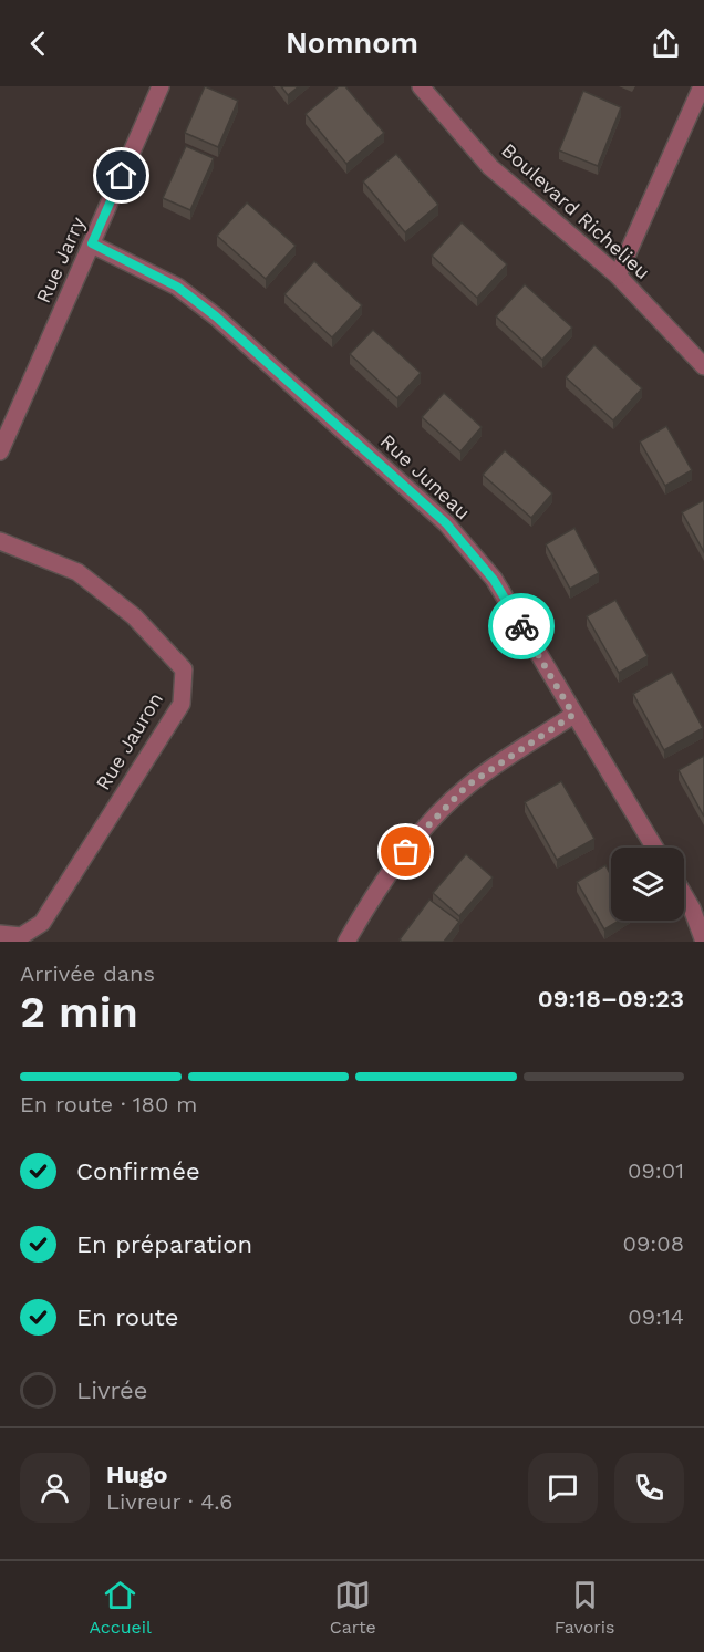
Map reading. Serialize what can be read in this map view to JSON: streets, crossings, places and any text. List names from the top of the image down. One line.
{"streets":{"street":["Boulevard Richelieu","Rue Jarry","Rue Juneau","Rue Jauron"]},"crossings":[["Rue Jarry","Rue Juneau"]],"page":{"header":"Nomnom","heading":["2 min","Arrivée dans","09:18–09:23"],"panel":["Hugo","Livreur · 4.6"],"bar":"En route · 180 m","list":[["Confirmée","09:01"],["En préparation","09:08"],["En route","09:14"],"Livrée"],"tabs":["Accueil","Carte","Favoris"]}}
